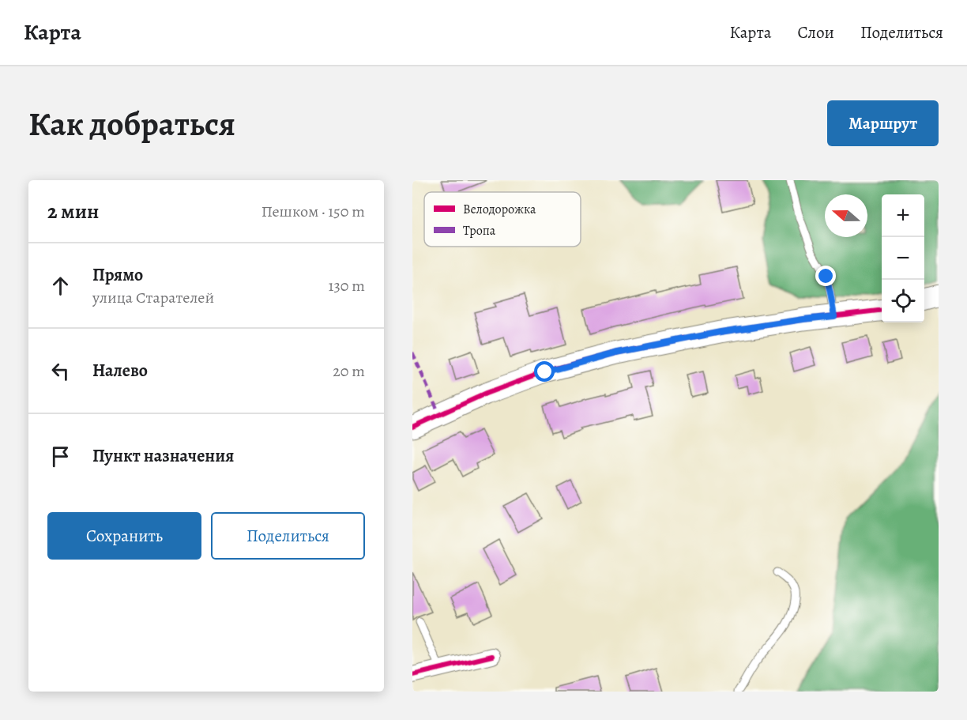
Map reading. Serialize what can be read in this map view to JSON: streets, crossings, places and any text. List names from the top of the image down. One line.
{"legend":["Велодорожка","Тропа"],"north":"left","page":{"header":"Карта","nav":["Карта","Слои","Поделиться"],"buttons":["Маршрут",["Сохранить","Поделиться"]],"title":"Как добраться","heading":["2 мин","Пешком · 150 m"],"map_buttons":["+","−"],"list":[["Прямо","улица Старателей","130 m"],["Налево","20 m"],"Пункт назначения"]}}
